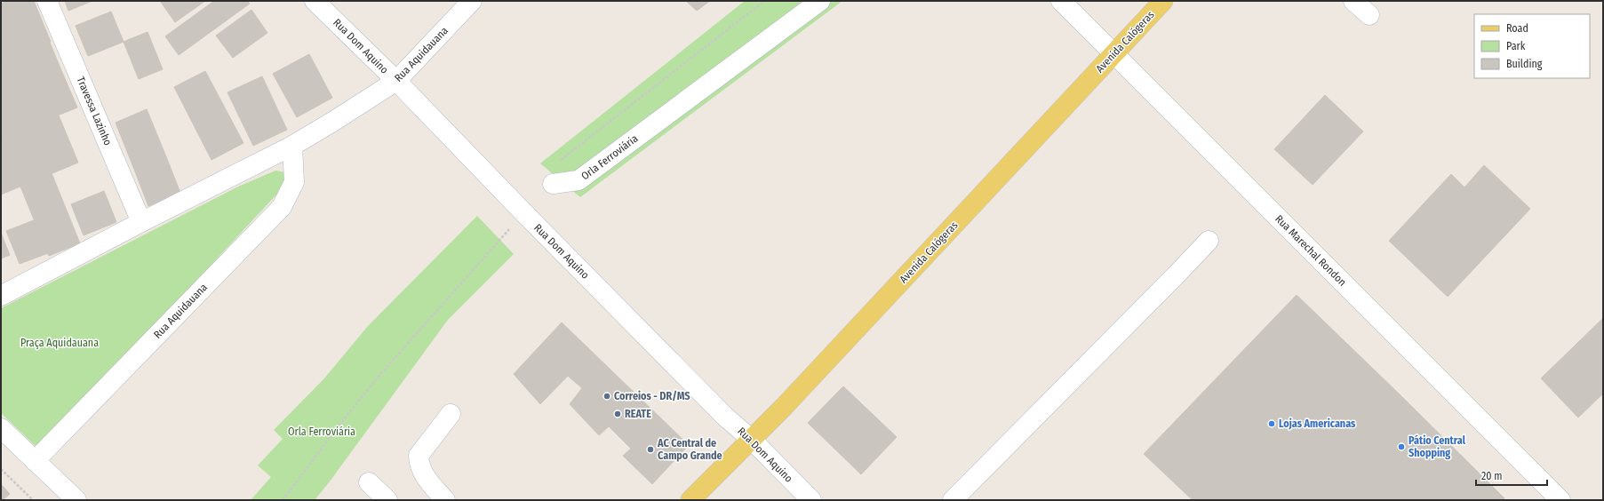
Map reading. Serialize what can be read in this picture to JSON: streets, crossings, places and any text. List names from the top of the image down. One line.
{"streets":{"main road":["Avenida Calógeras"],"street":["Rua Dom Aquino","Rua Aquidauana","Travessa Lazinho","Orla Ferroviária","Rua Marechal Rondon"]},"crossings":[["Avenida Calógeras","Rua Dom Aquino"],["Avenida Calógeras","Rua Marechal Rondon"],["Rua Dom Aquino","Rua Aquidauana"],["Rua Aquidauana","Travessa Lazinho"]],"parks":["Praça Aquidauana","Orla Ferroviária"],"places":["Correios - DR/MS","REATE","Lojas Americanas","Pátio Central Shopping","AC Central de Campo Grande"],"legend":["Road","Park","Building"],"scale_bar":"20 m"}
